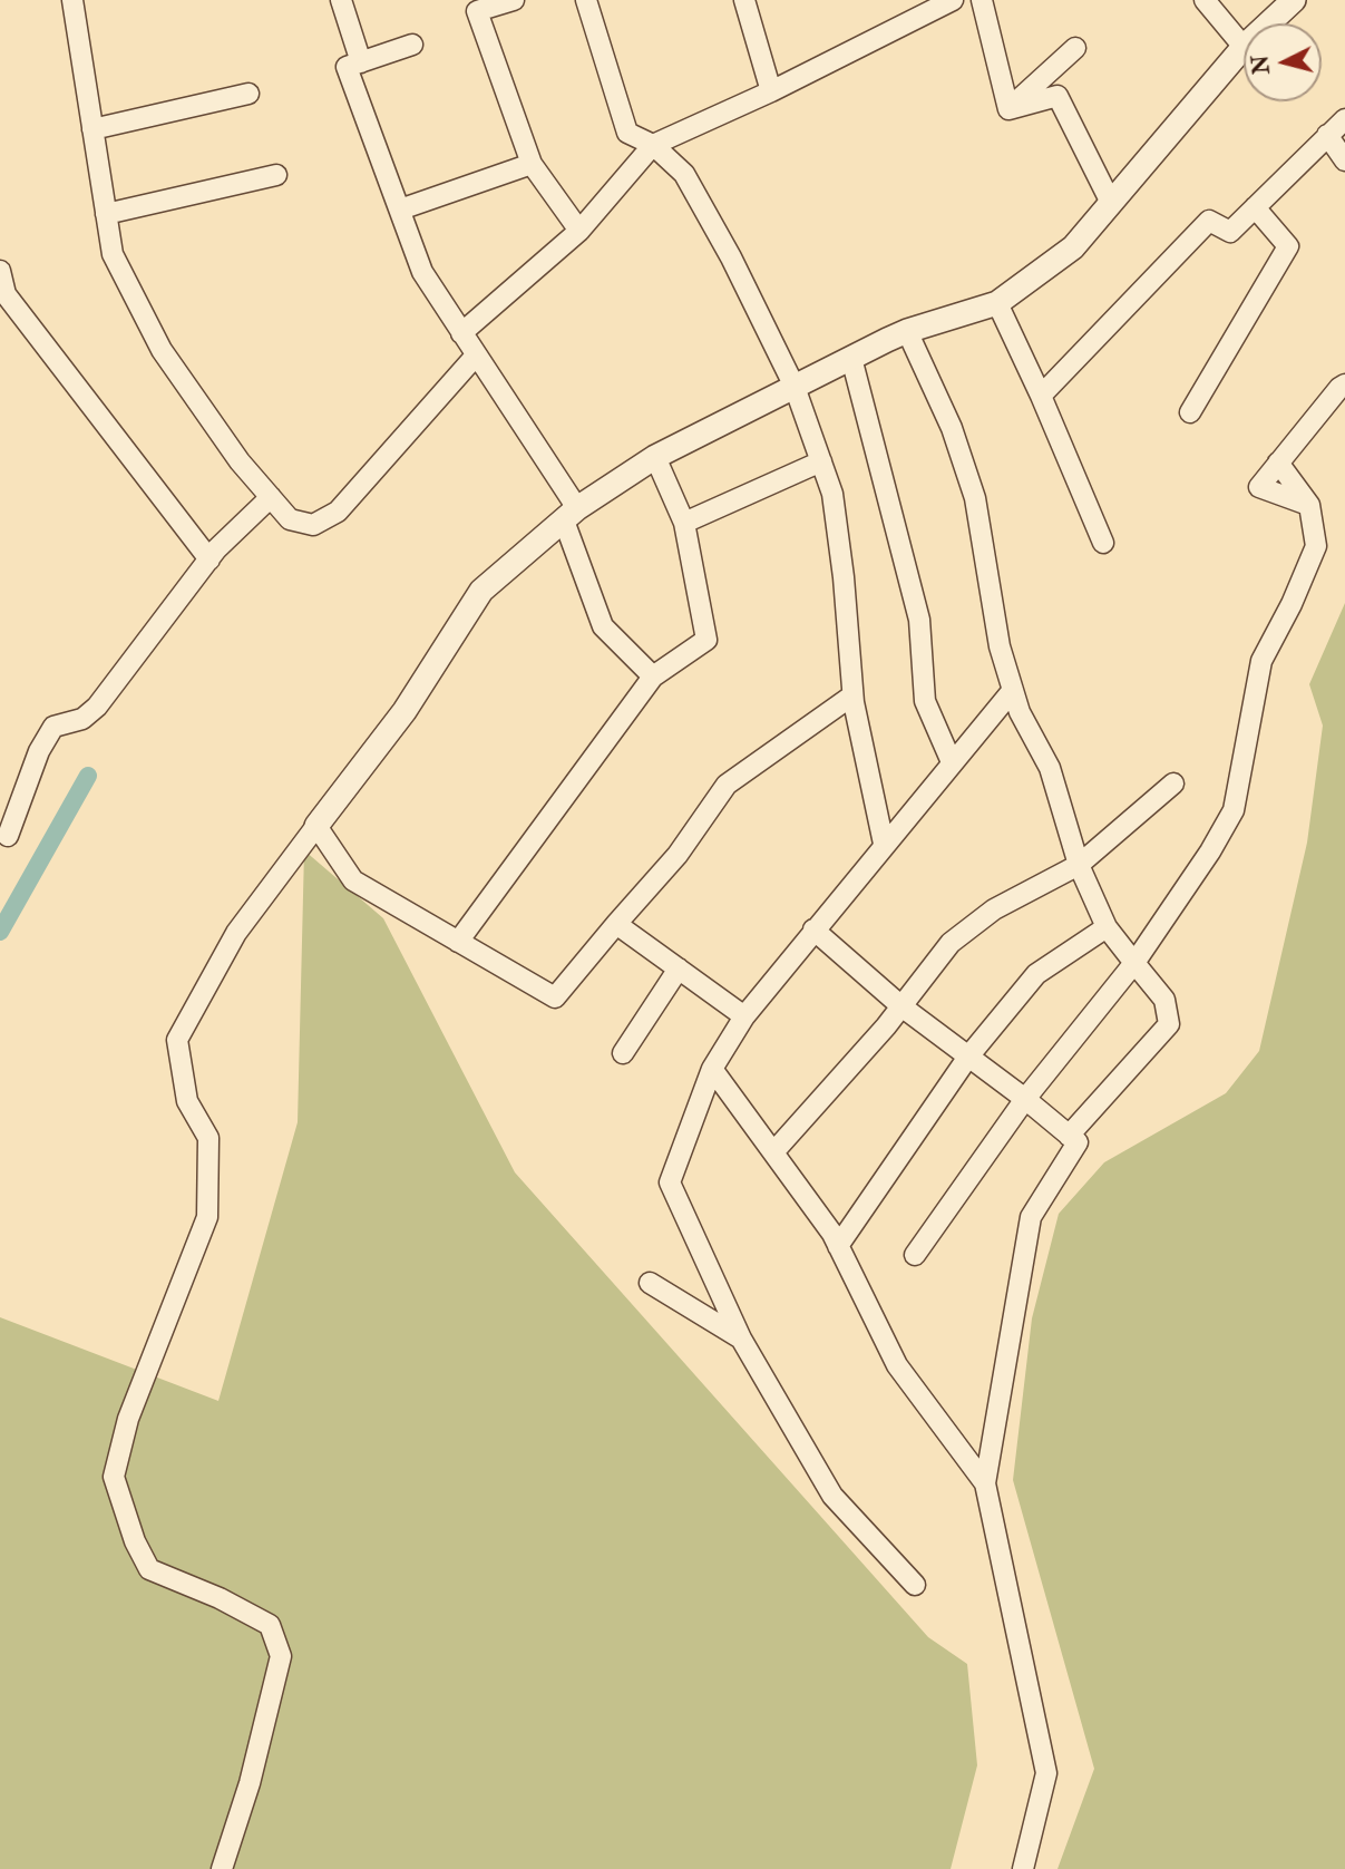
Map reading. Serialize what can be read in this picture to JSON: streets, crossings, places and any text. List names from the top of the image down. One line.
{"north":"left"}
